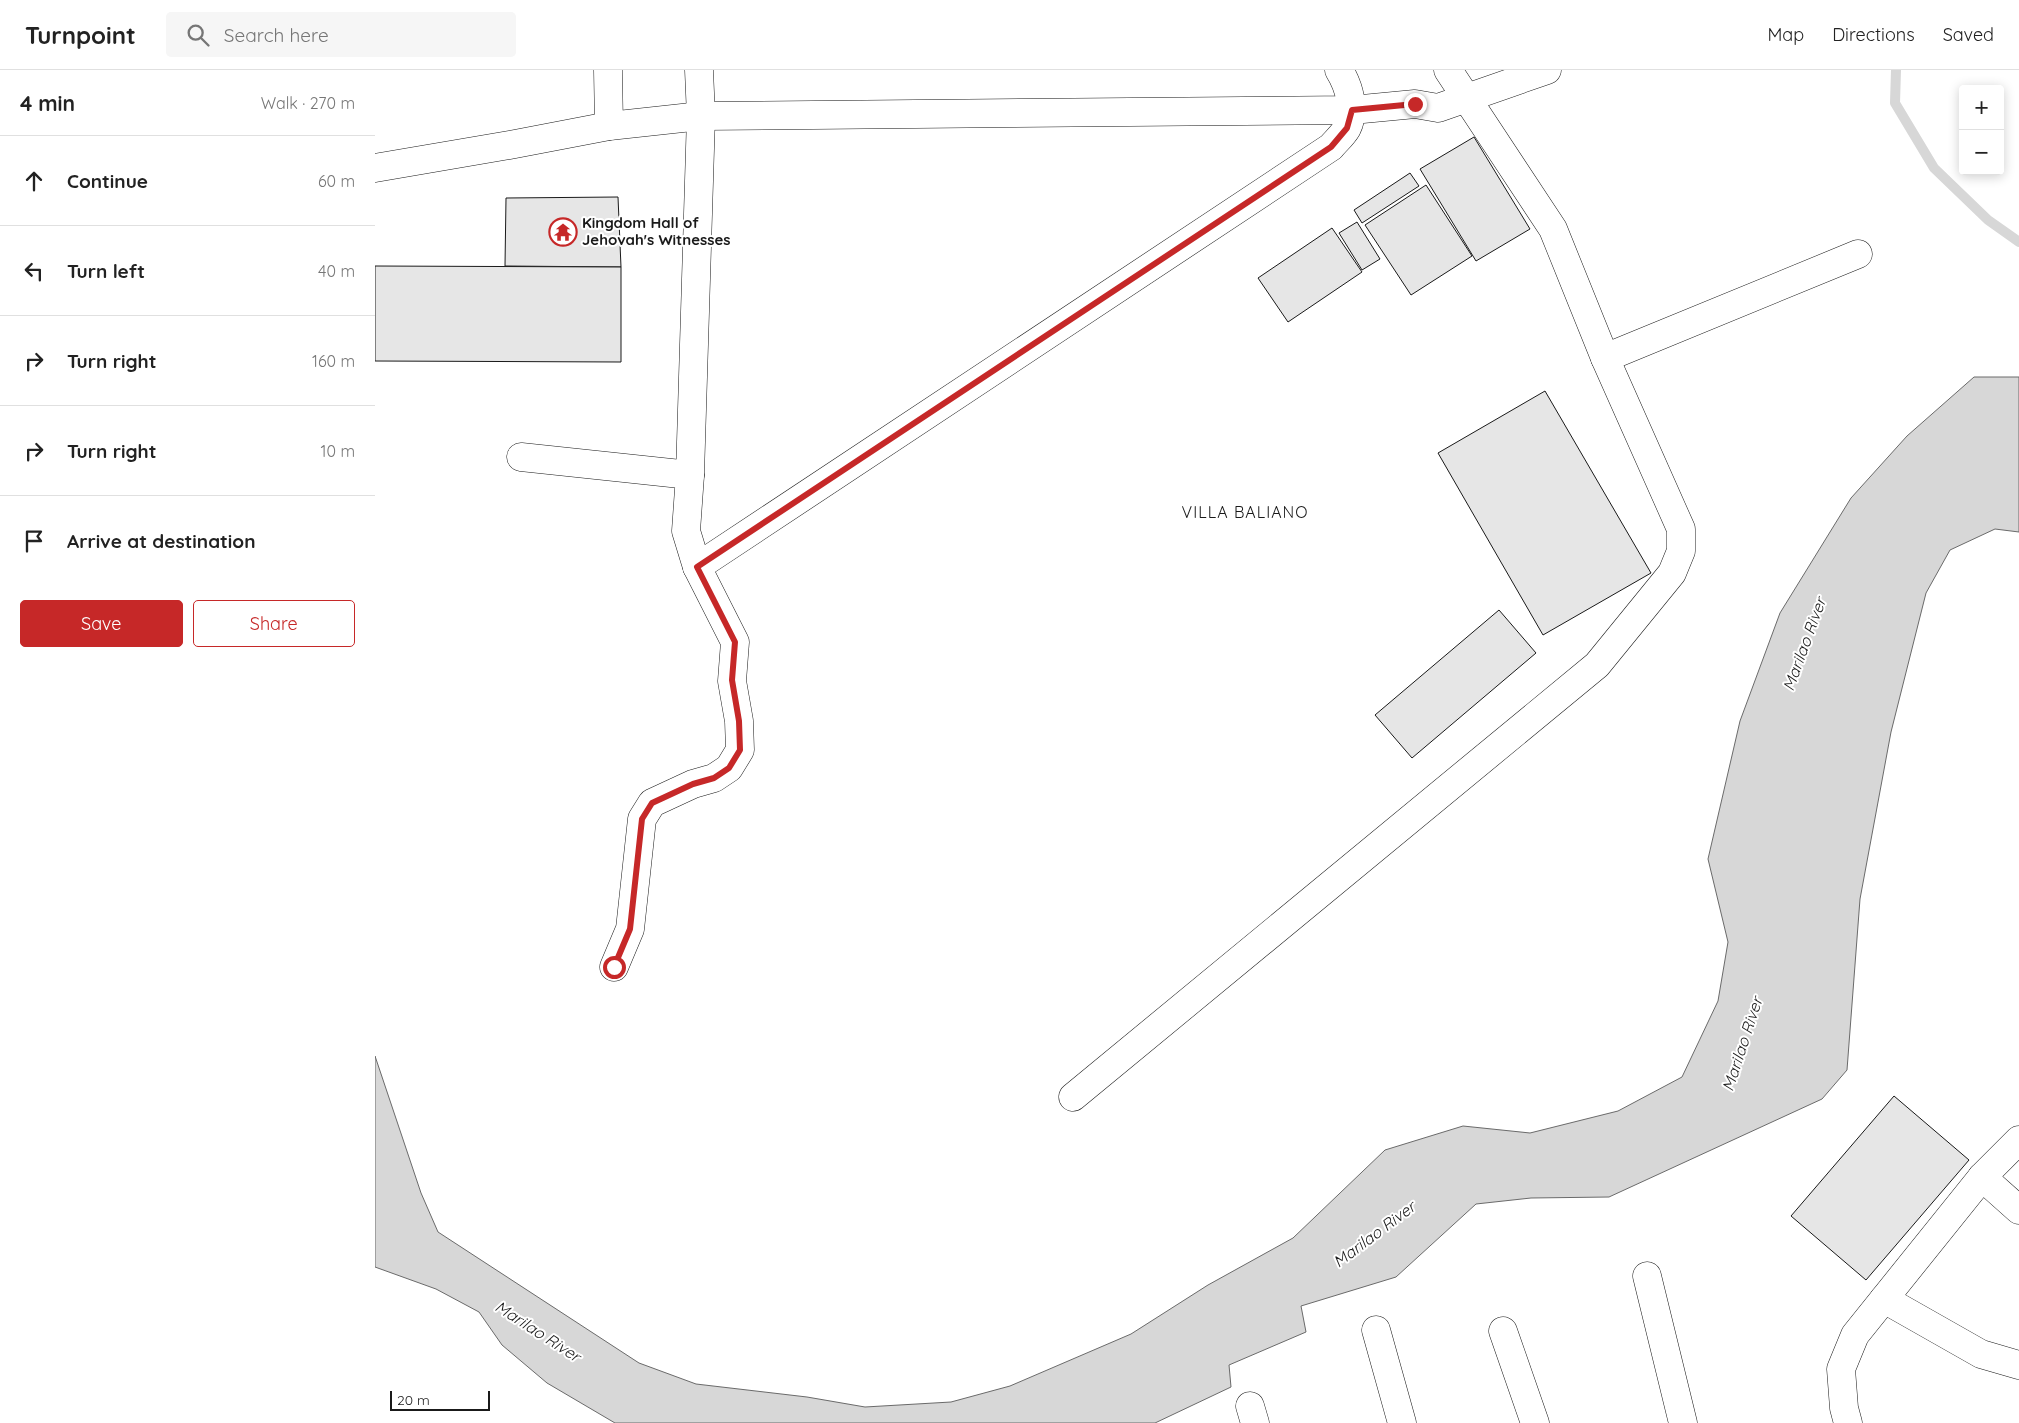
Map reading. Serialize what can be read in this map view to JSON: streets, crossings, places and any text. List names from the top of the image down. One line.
{"districts":["VILLA BALIANO"],"water":["Marilao River"],"places":{"temple":["Kingdom Hall of Jehovah's Witnesses"]},"scale_bar":"20 m","page":{"header":"Turnpoint","search":"Search here","nav":["Map","Directions","Saved"],"heading":["4 min","Walk · 270 m"],"map_buttons":["+","−"],"list":[["Continue","60 m"],["Turn left","40 m"],["Turn right","160 m"],["Turn right","10 m"],"Arrive at destination"],"buttons":["Save","Share"],"scale":"20 m"}}
